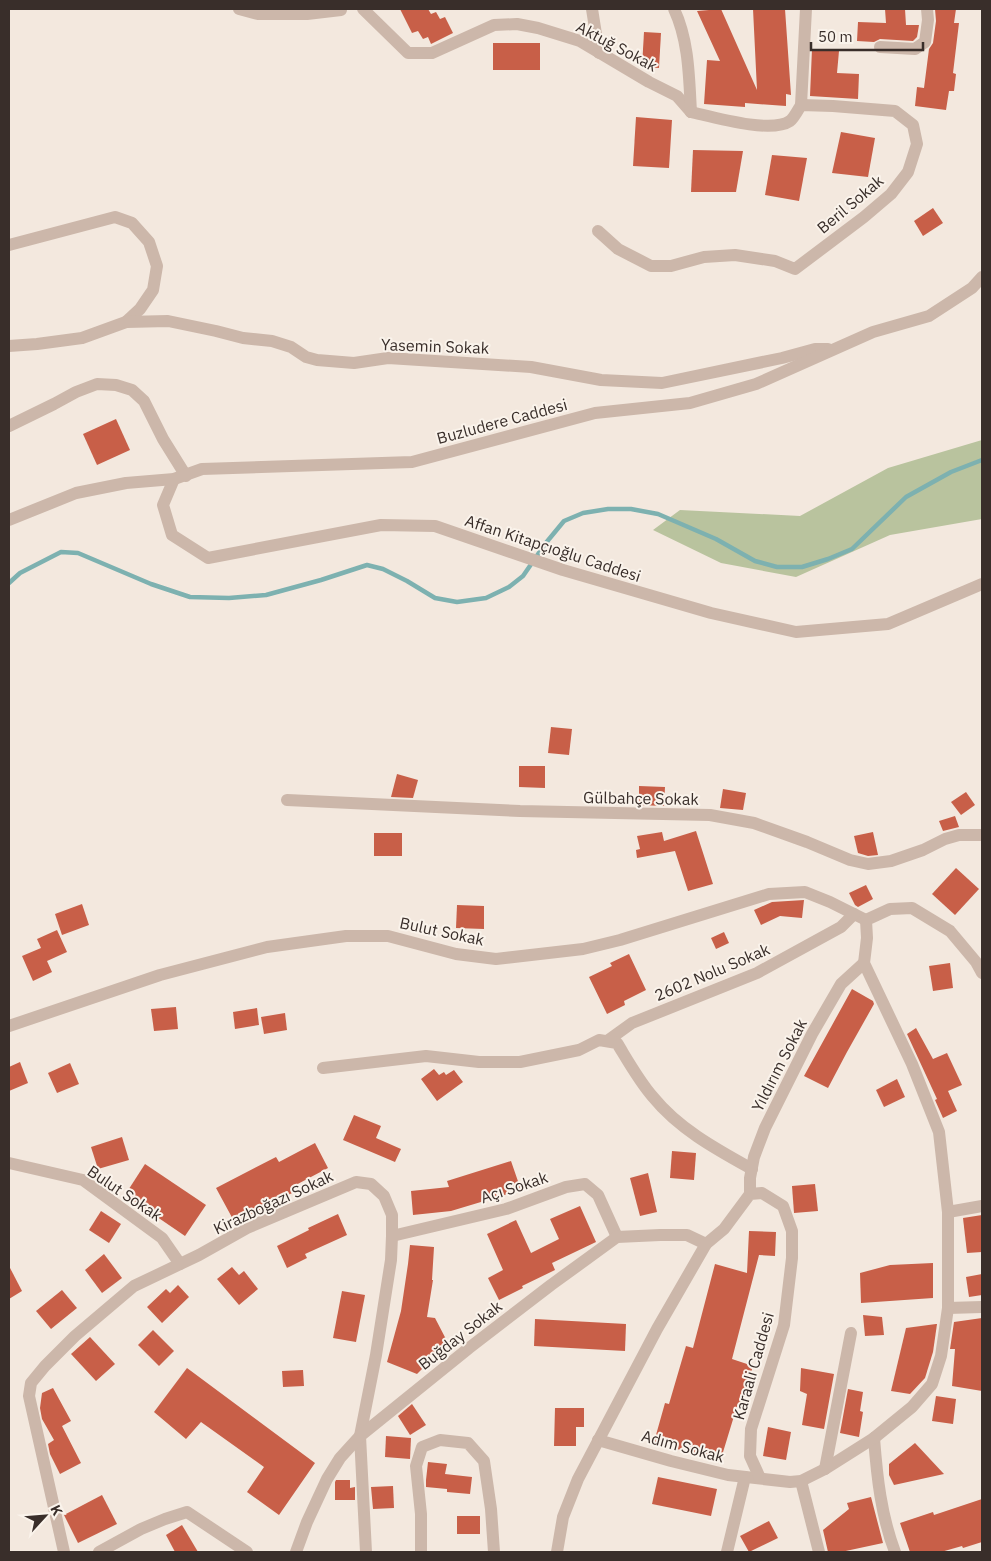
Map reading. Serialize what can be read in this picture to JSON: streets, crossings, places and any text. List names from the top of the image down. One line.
{"streets":{"street":["Aktuğ Sokak","Beril Sokak","Yasemin Sokak","Buzludere Caddesi","Affan Kitapçıoğlu Caddesi","Gülbahçe Sokak","Bulut Sokak","2602 Nolu Sokak","Yıldırım Sokak","Açı Sokak","Kirazboğazı Sokak","Buğday Sokak","Karaali Caddesi","Adım Sokak"]},"crossings":[["Yasemin Sokak","Buzludere Caddesi"],["Buzludere Caddesi","Affan Kitapçıoğlu Caddesi"],["Bulut Sokak","2602 Nolu Sokak"],["Bulut Sokak","Kirazboğazı Sokak"],["Yıldırım Sokak","Karaali Caddesi"],["Açı Sokak","Kirazboğazı Sokak"],["Açı Sokak","Buğday Sokak"],["Kirazboğazı Sokak","Buğday Sokak"],["Karaali Caddesi","Adım Sokak"]],"scale_bar":"50 m","north":"top right"}
